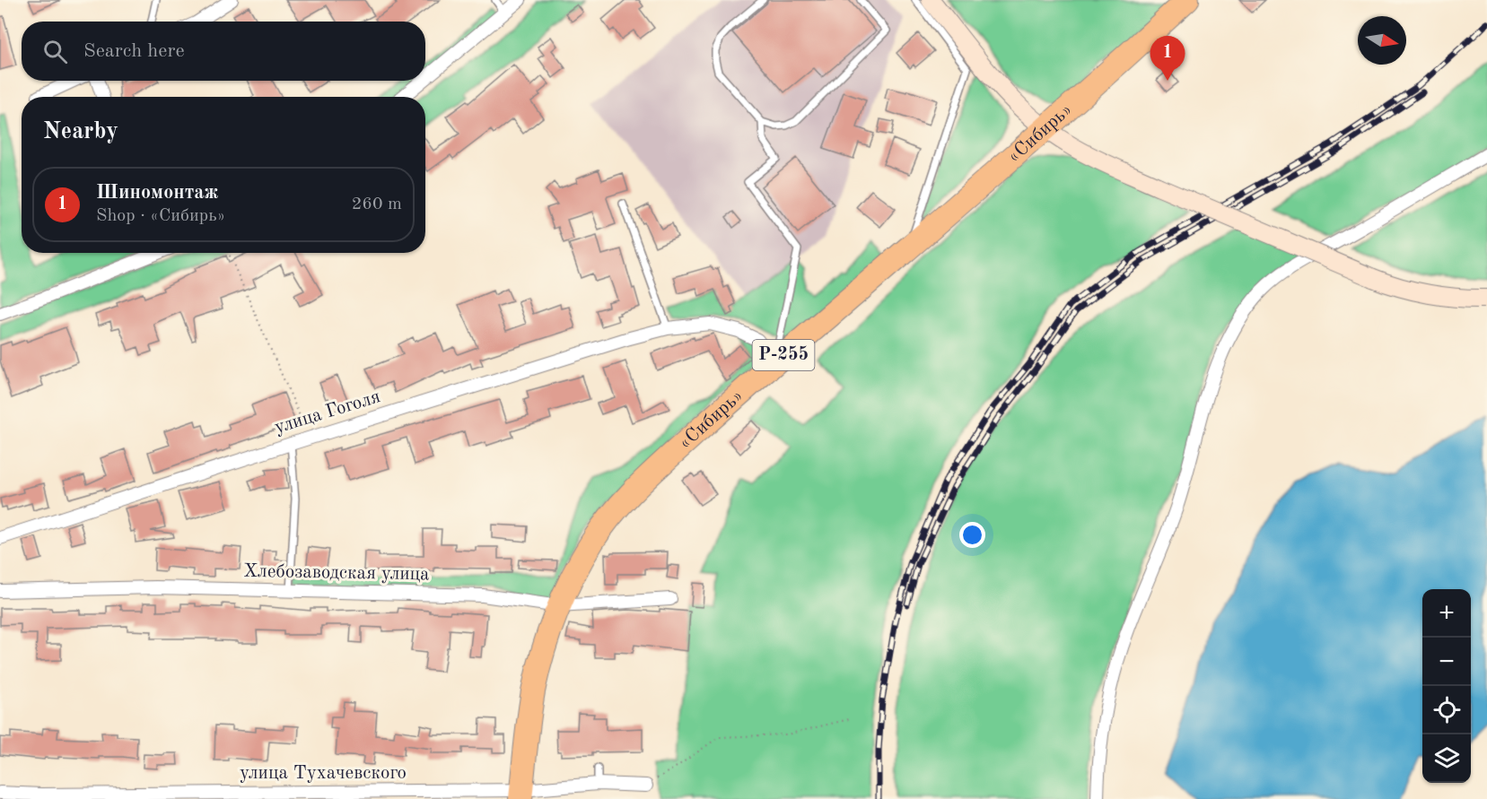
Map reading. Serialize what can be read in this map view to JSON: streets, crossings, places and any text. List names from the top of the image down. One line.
{"streets":{"highway":["«Сибирь»","Р-255"],"street":["улица Гоголя","Хлебозаводская улица","улица Тухачевского"]},"crossings":[["«Сибирь»","улица Гоголя"],["«Сибирь»","Хлебозаводская улица"],["«Сибирь»","улица Тухачевского"]],"north":"right","page":{"search":"Search here","pins":"1","heading":"Nearby","list":[{"mark":"1","name":"Шиномонтаж","note":"Shop · «Сибирь»","value":"260 m"}],"map_buttons":["+","−"]}}
